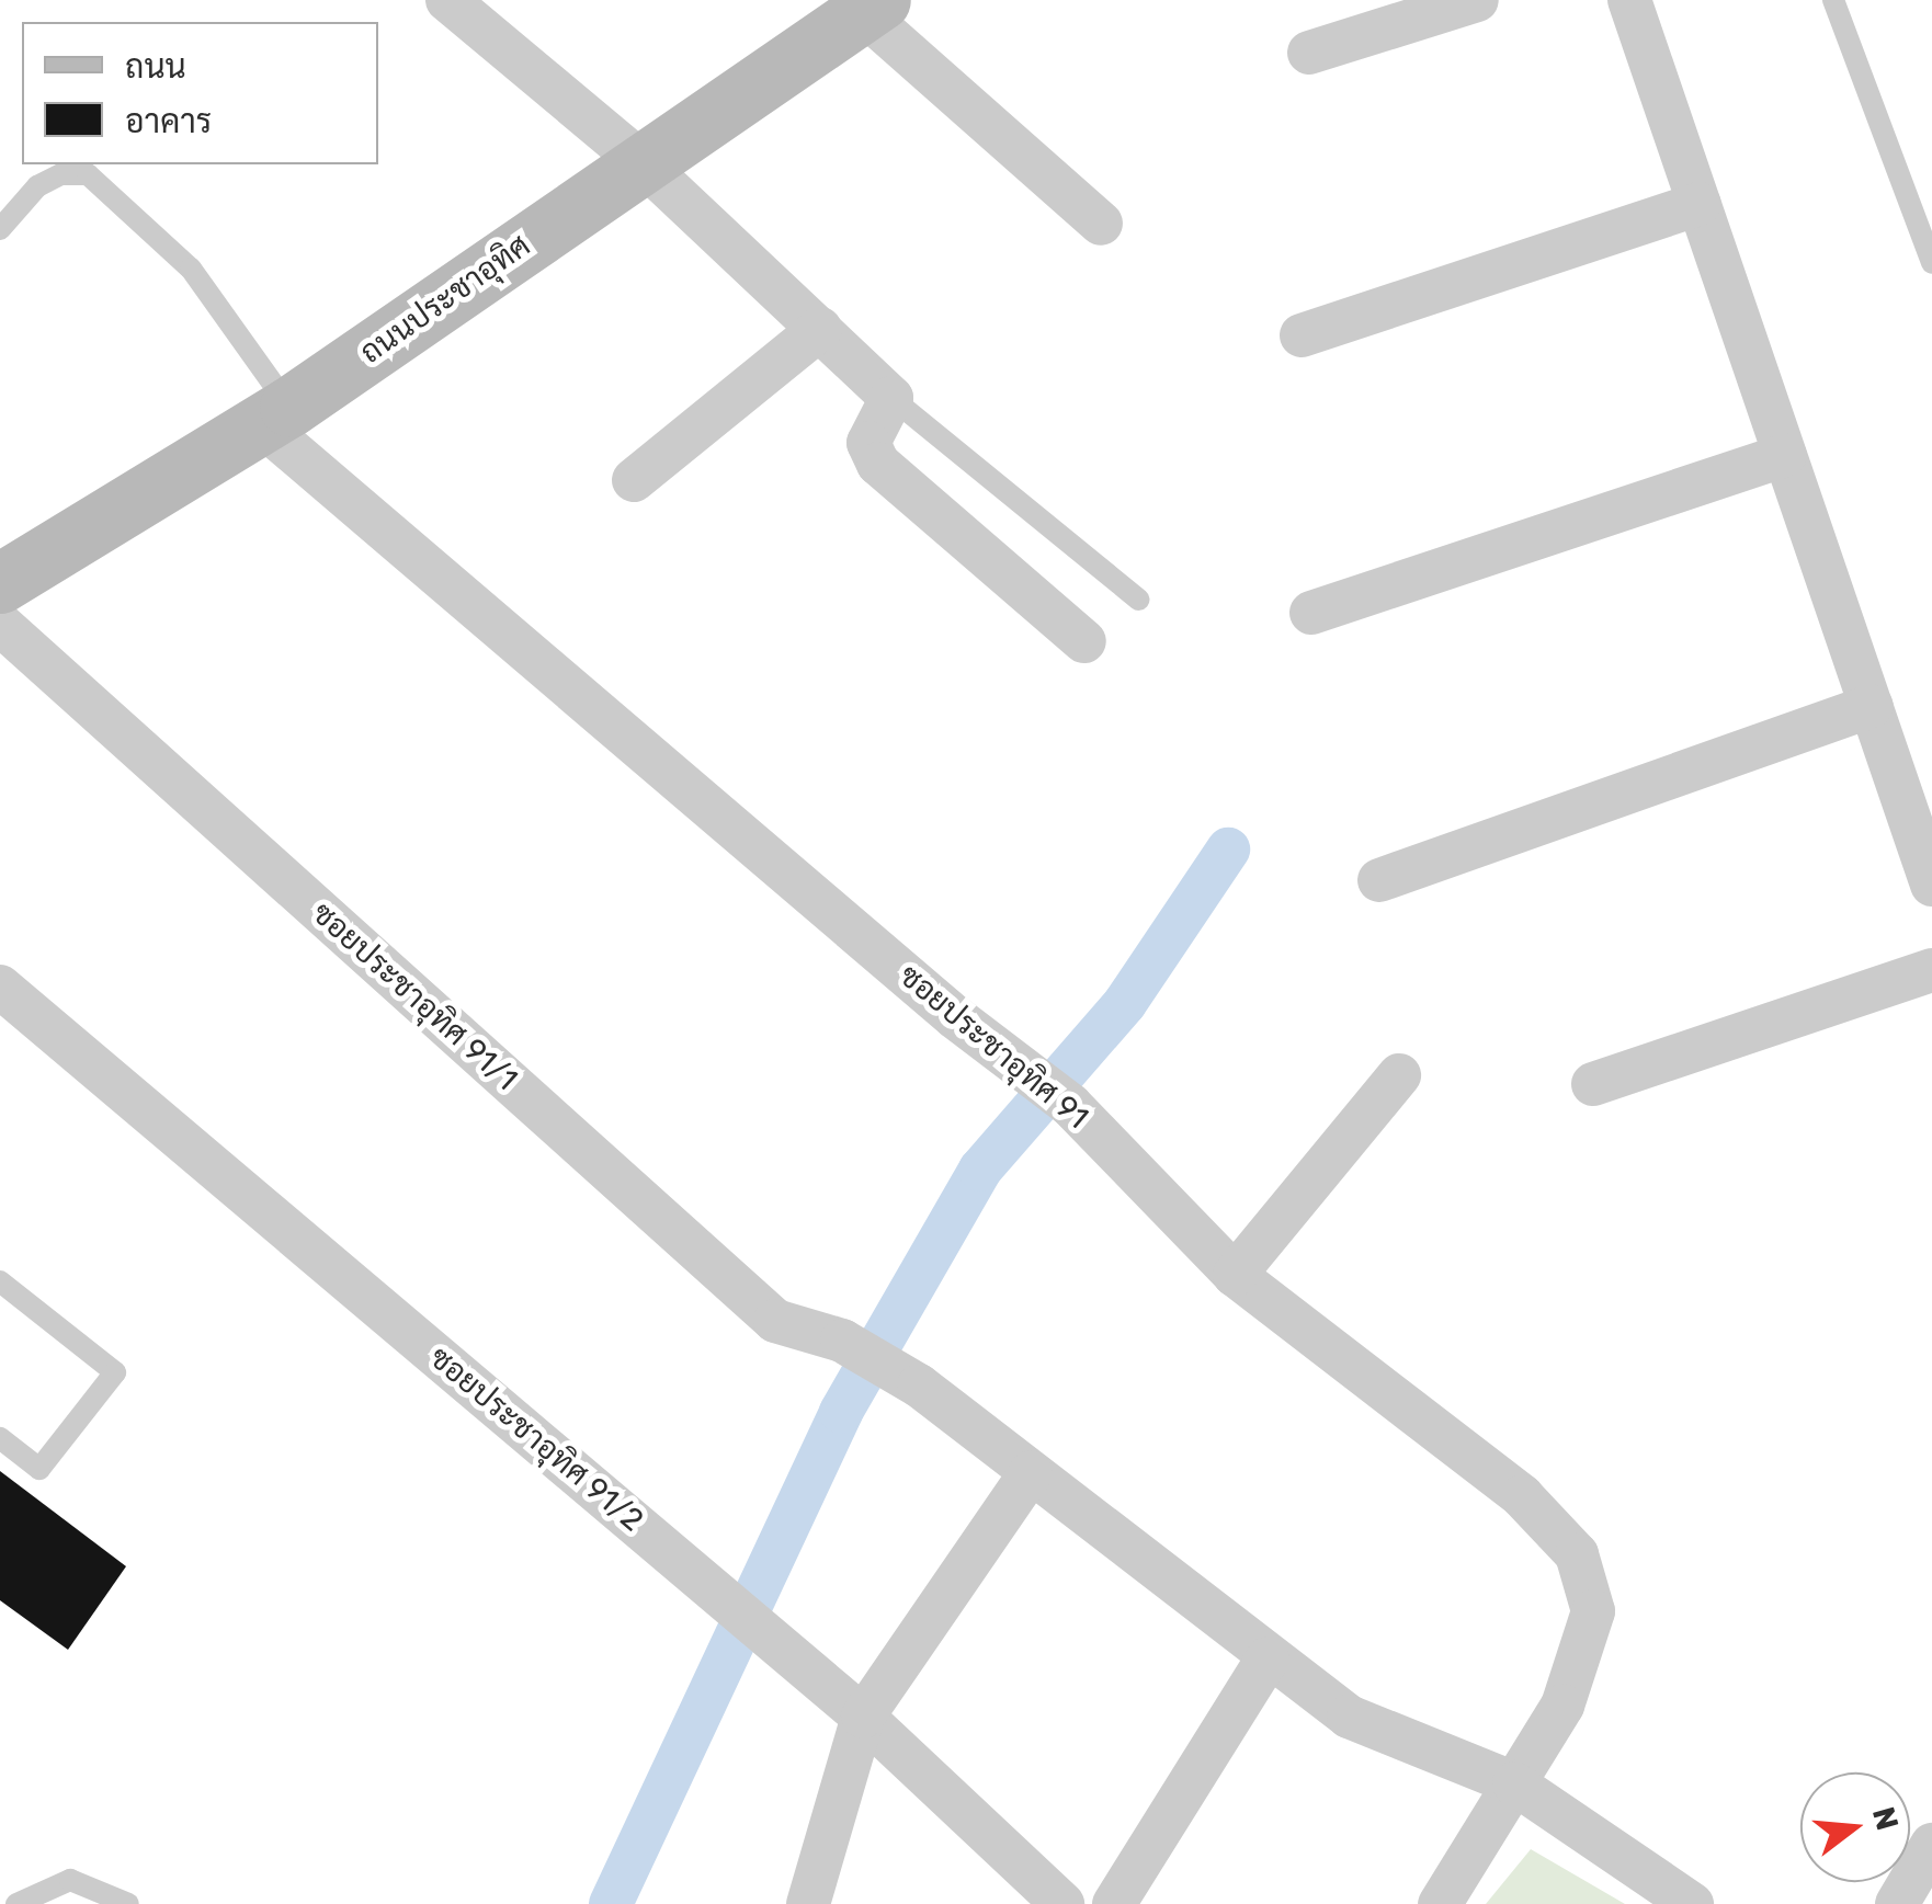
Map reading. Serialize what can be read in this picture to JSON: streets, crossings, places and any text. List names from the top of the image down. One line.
{"streets":{"main road":["ถนนประชาอุทิศ"],"street":["ซอยประชาอุทิศ 91/1","ซอยประชาอุทิศ 91","ซอยประชาอุทิศ 91/2"]},"crossings":[["ถนนประชาอุทิศ","ซอยประชาอุทิศ 91"],["ซอยประชาอุทิศ 91/1","ซอยประชาอุทิศ 91"]],"legend":["ถนน","อาคาร"],"north":"right"}
